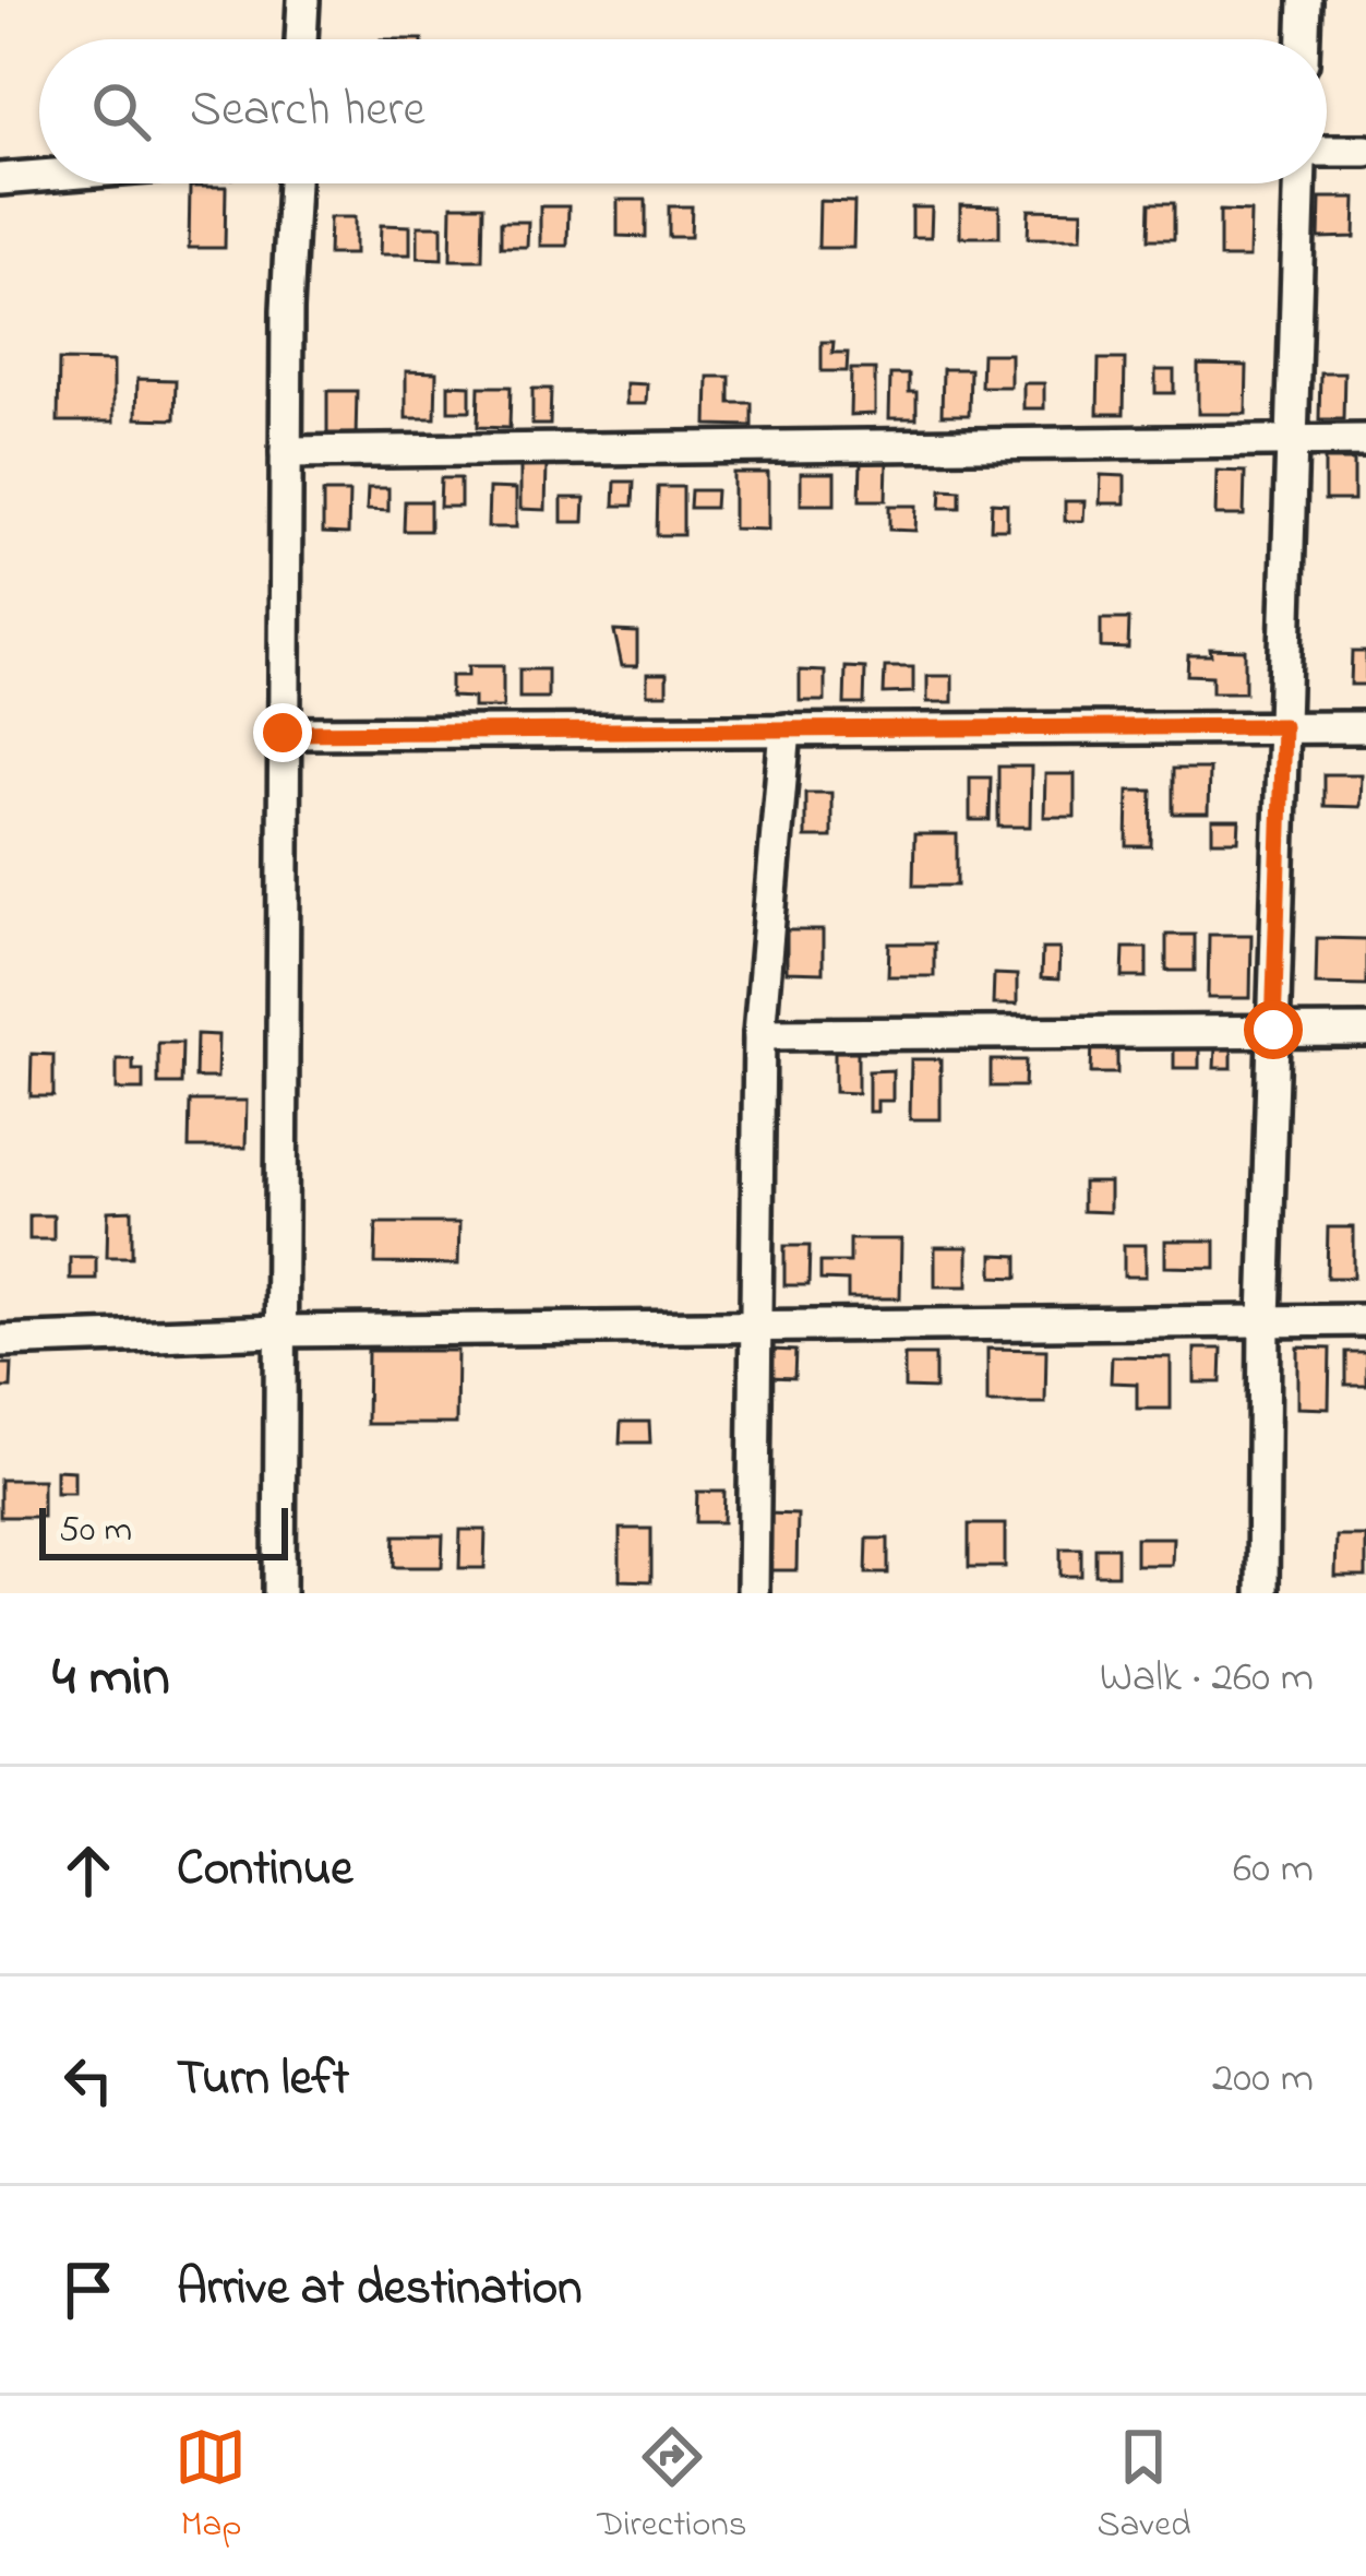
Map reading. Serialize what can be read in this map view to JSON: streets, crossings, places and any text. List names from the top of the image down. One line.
{"scale_bar":"50 m","page":{"search":"Search here","scale":"50 m","heading":["4 min","Walk · 260 m"],"list":[["Continue","60 m"],["Turn left","200 m"],"Arrive at destination"],"nav":["Map","Directions","Saved"]}}
